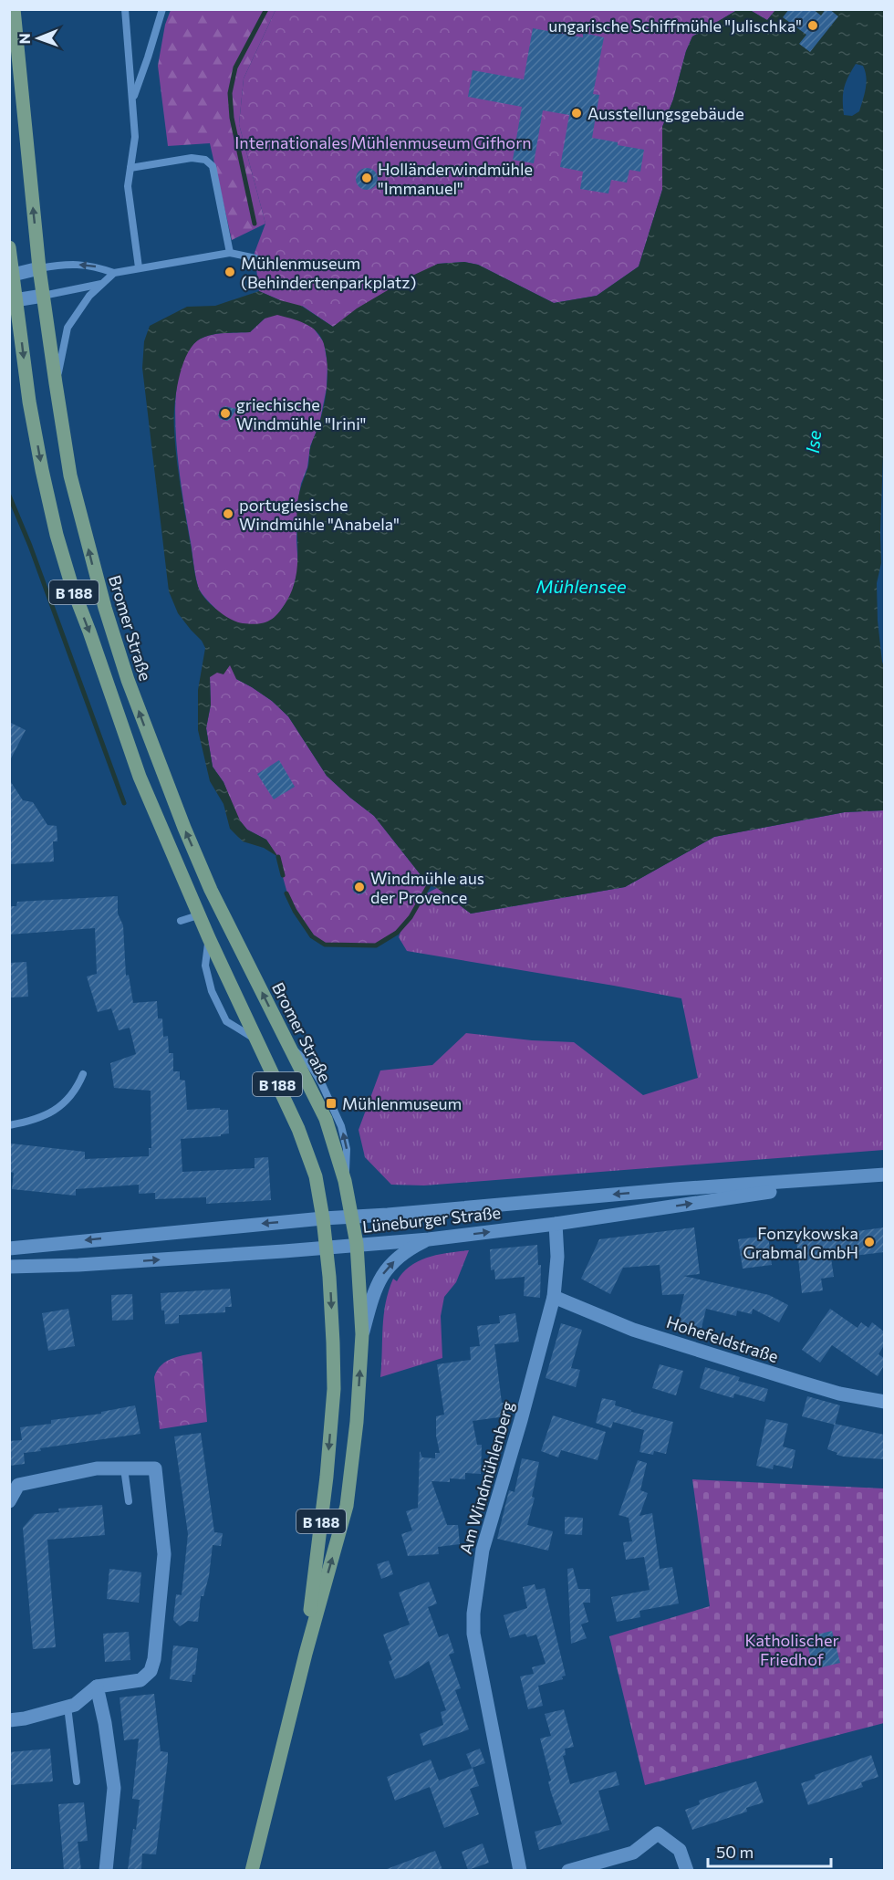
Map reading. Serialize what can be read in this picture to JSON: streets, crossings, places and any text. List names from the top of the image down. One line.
{"streets":{"main road":["B 188","Bromer Straße"],"street":["Lüneburger Straße","Hohefeldstraße","Am Windmühlenberg"]},"crossings":[["B 188","Bromer Straße"],["B 188","Lüneburger Straße"],["Bromer Straße","Lüneburger Straße"],["Lüneburger Straße","Am Windmühlenberg"],["Hohefeldstraße","Am Windmühlenberg"]],"water":["Ise","Mühlensee"],"parks":["Internationales Mühlenmuseum Gifhorn","Katholischer Friedhof"],"places":{"other":["ungarische Schiffmühle \"Julischka\"","Ausstellungsgebäude","Holländerwindmühle \"Immanuel\"","Mühlenmuseum (Behindertenparkplatz)","griechische Windmühle \"Irini\"","portugiesische Windmühle \"Anabela\"","Windmühle aus der Provence","Fonzykowska Grabmal GmbH"],"transit":["Mühlenmuseum"]},"scale_bar":"50 m","north":"left"}
